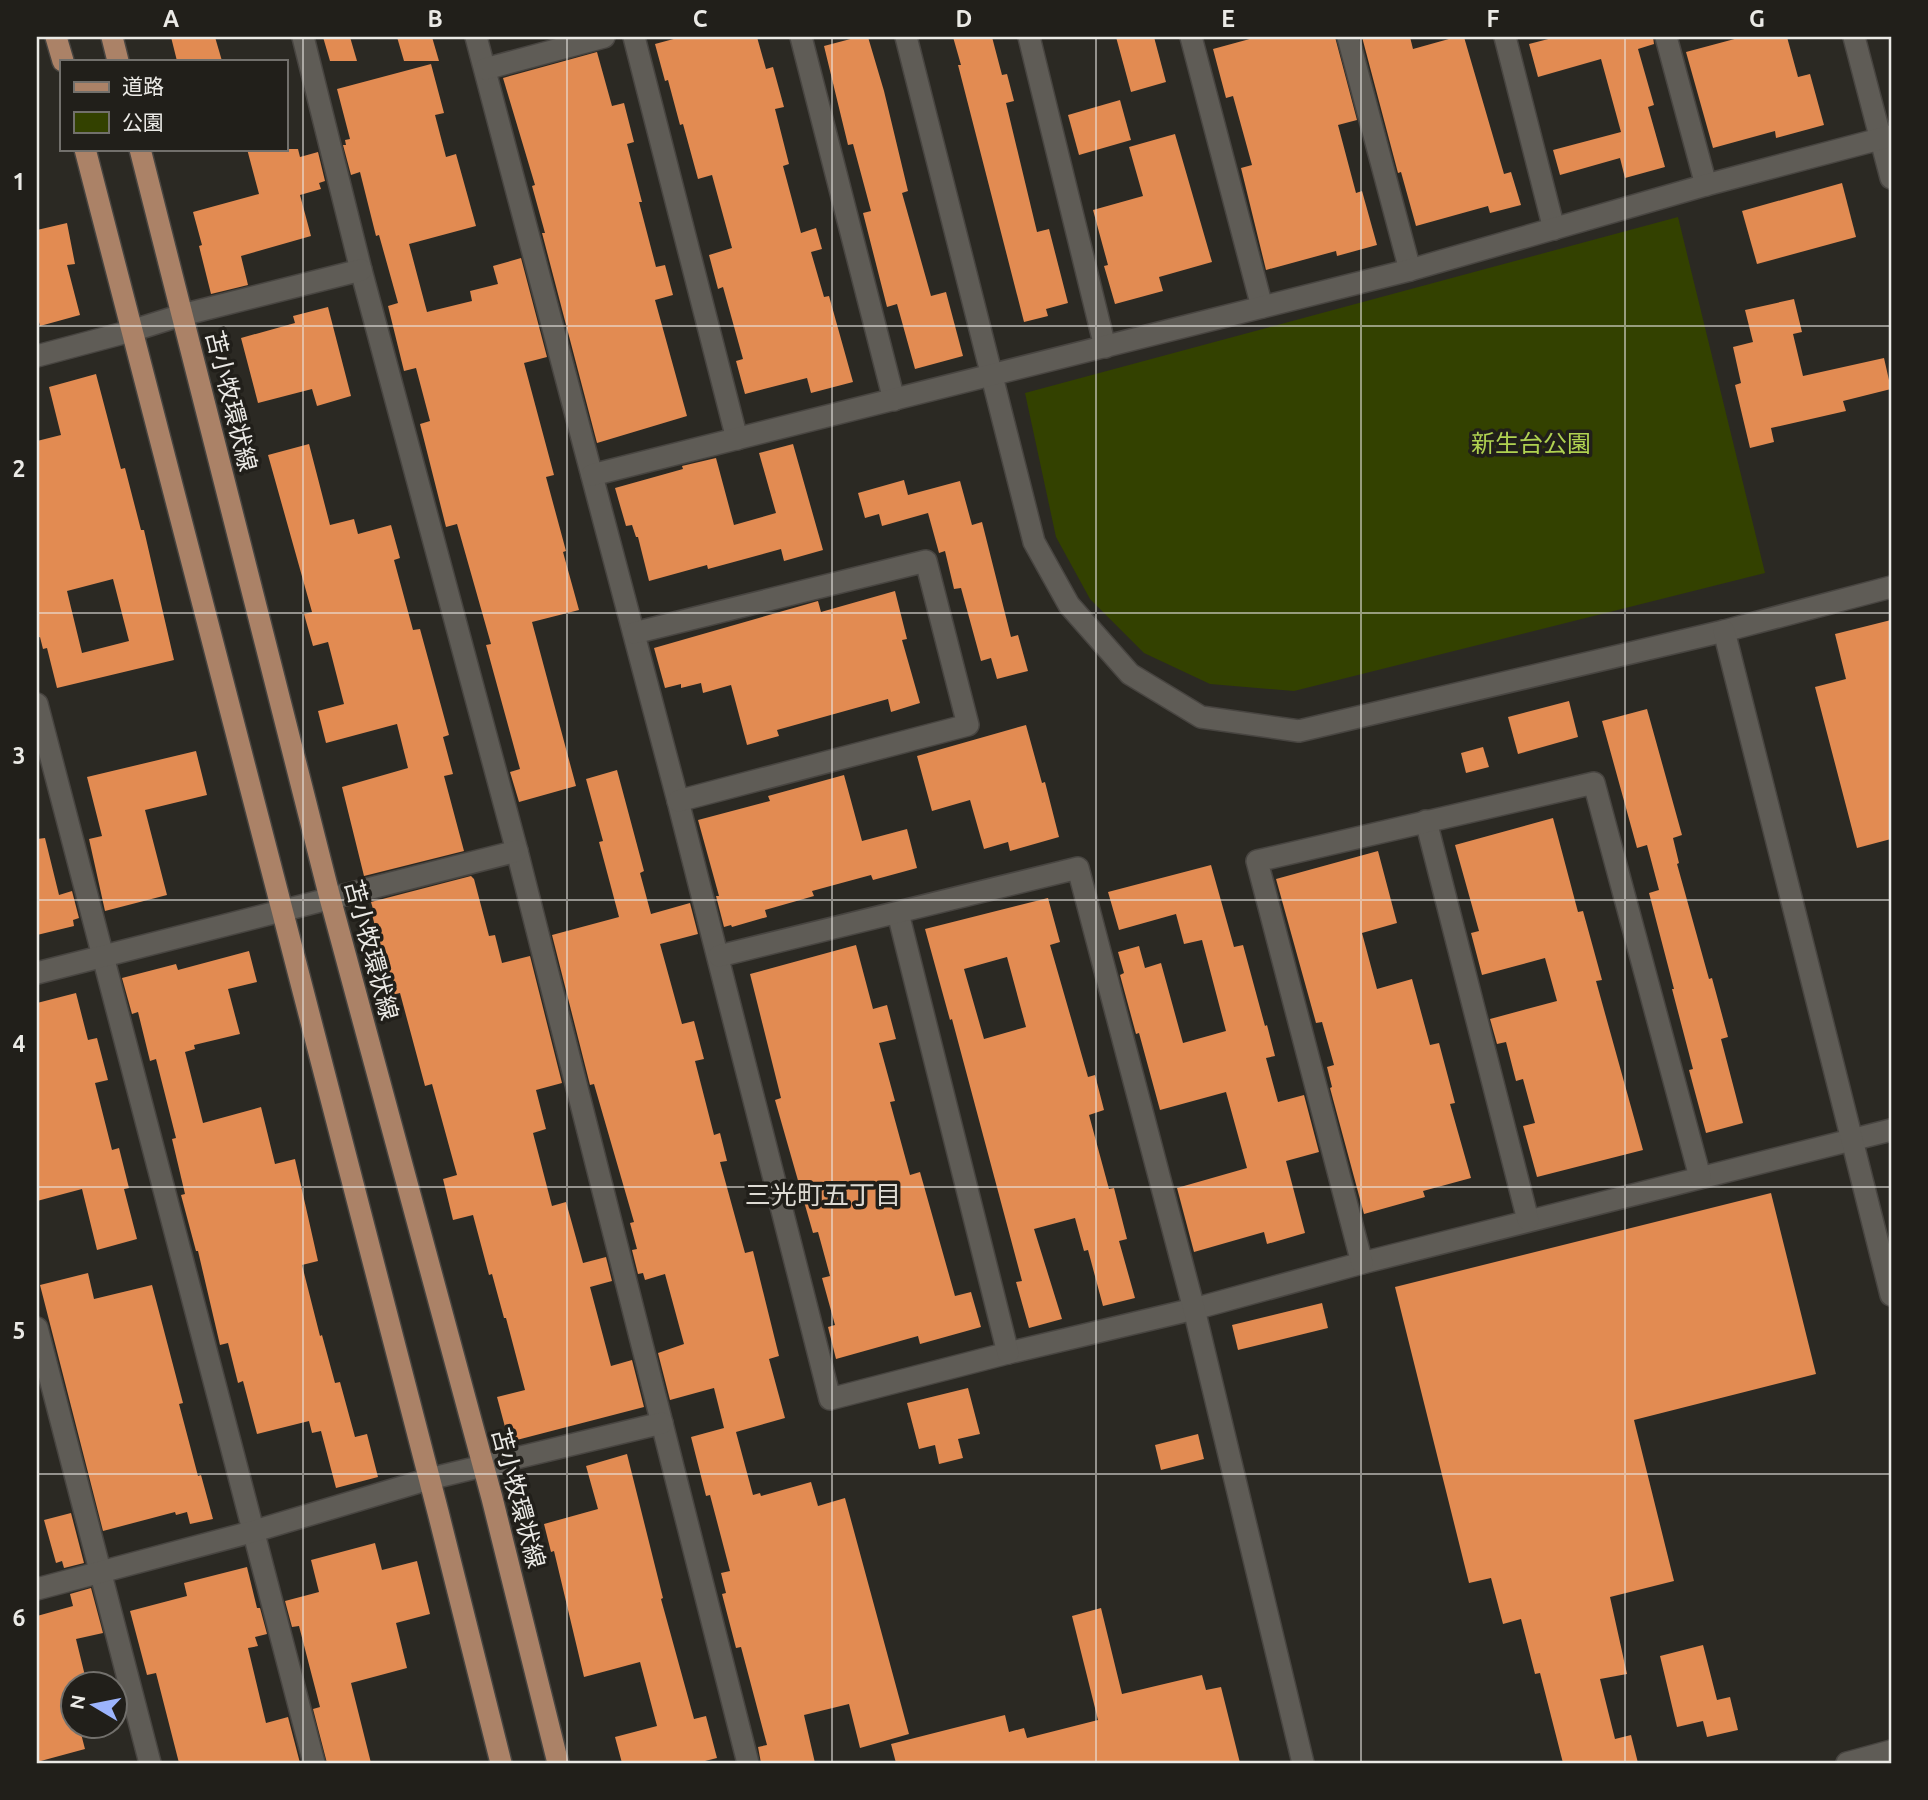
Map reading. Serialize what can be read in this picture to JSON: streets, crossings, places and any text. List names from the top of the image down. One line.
{"streets":{"main road":["苫小牧環状線"]},"districts":["三光町五丁目"],"parks":["新生台公園"],"legend":["道路","公園"],"north":"left","grid":{"columns":["A","B","C","D","E","F","G"],"rows":["1","2","3","4","5","6"]}}
